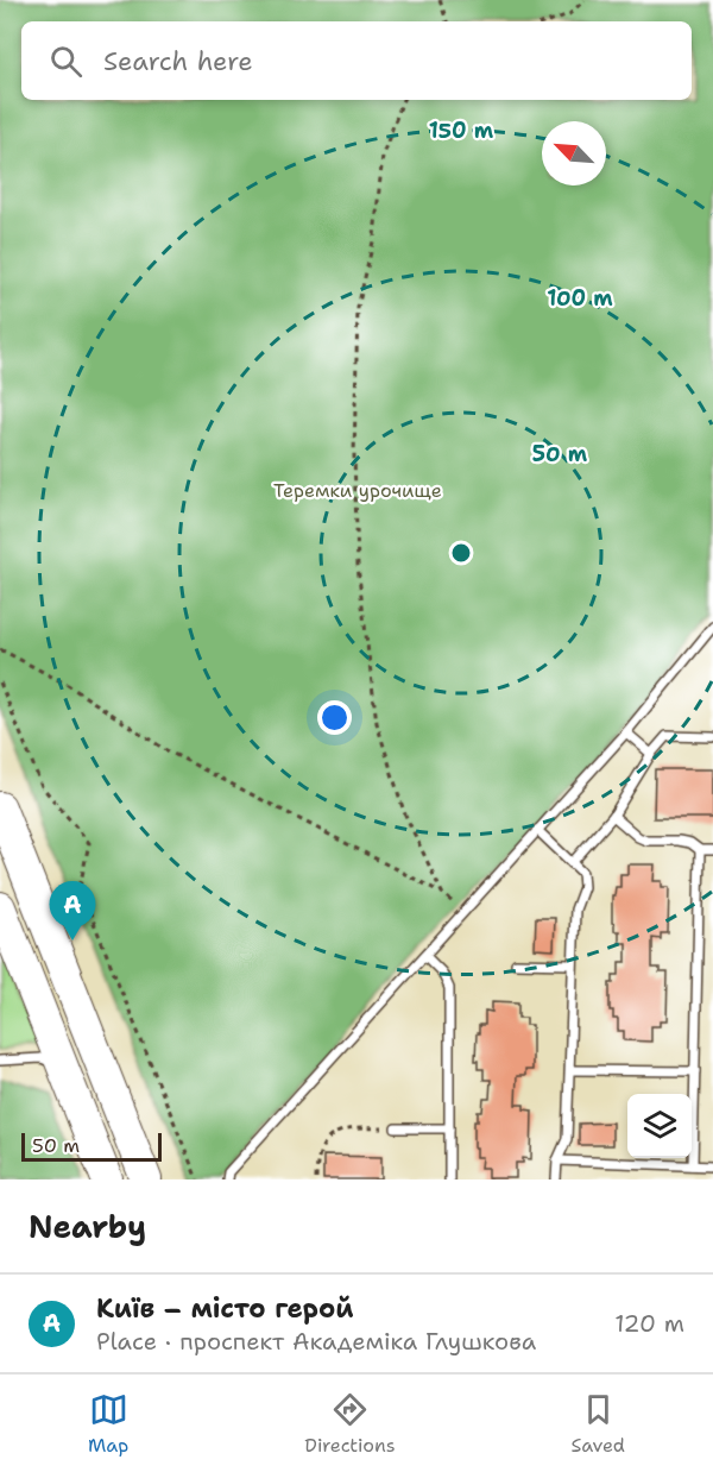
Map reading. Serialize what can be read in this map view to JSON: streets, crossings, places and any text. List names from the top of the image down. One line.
{"parks":["Теремки урочище"],"scale_bar":"50 m","north":"top left","page":{"search":"Search here","pins":"A","scale":"50 m","heading":"Nearby","list":[{"mark":"A","name":"Київ – місто герой","note":"Place · проспект Академіка Глушкова","value":"120 m"}],"nav":["Map","Directions","Saved"]},"rings":["150 m","100 m","50 m"]}
